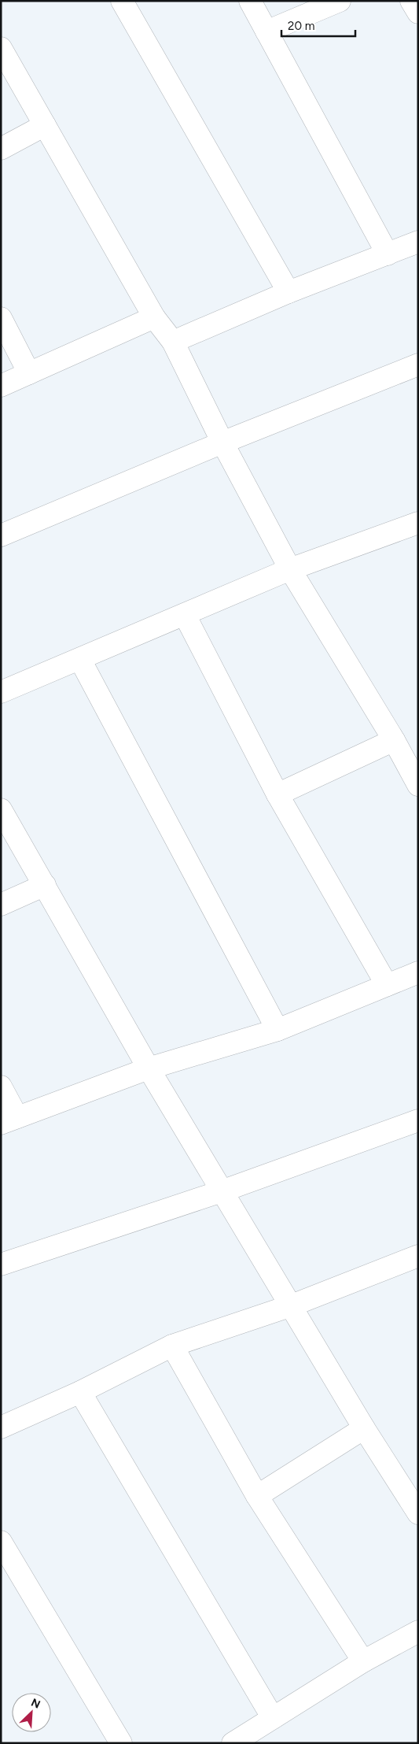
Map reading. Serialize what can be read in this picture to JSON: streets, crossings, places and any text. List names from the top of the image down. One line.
{"scale_bar":"20 m","north":"top right"}
